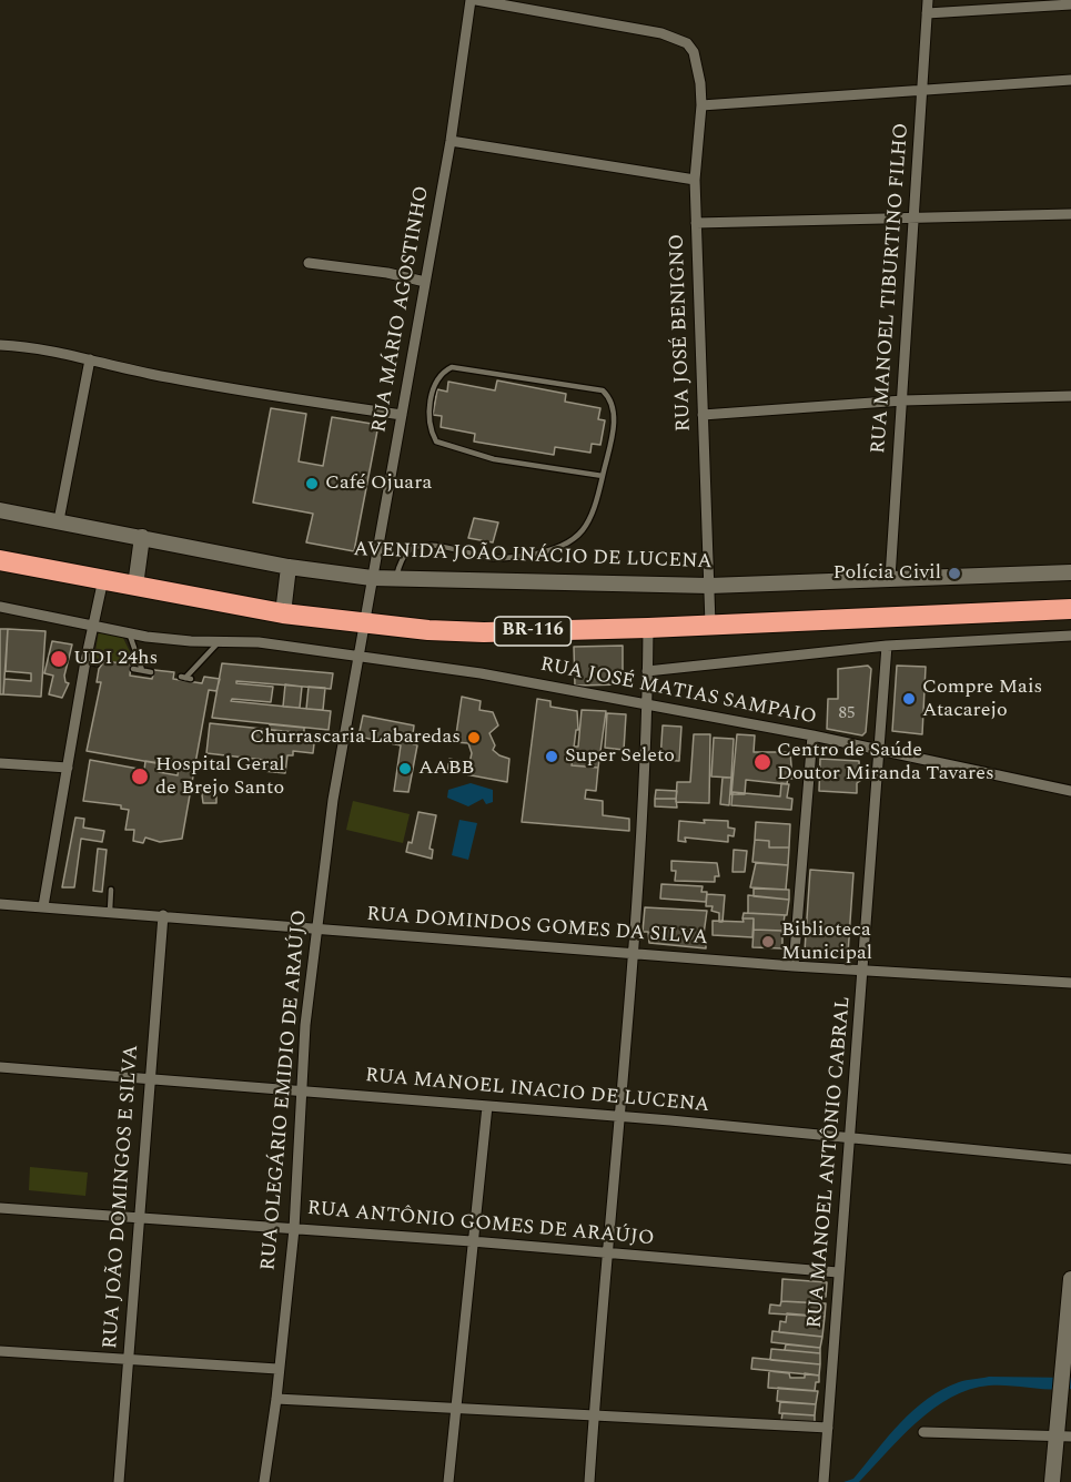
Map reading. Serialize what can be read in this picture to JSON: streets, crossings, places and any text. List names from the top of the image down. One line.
{"streets":{"highway":["BR-116"],"street":["RUA MANOEL TIBURTINO FILHO","RUA MÁRIO AGOSTINHO","RUA JOSÉ BENIGNO","AVENIDA JOÃO INÁCIO DE LUCENA","RUA JOSÉ MATIAS SAMPAIO","RUA DOMINDOS GOMES DA SILVA","RUA OLEGÁRIO EMIDIO DE ARAÚJO","RUA MANOEL INACIO DE LUCENA","RUA MANOEL ANTÔNIO CABRAL","RUA JOÃO DOMINGOS E SILVA","RUA ANTÔNIO GOMES DE ARAÚJO"]},"crossings":[["RUA MANOEL TIBURTINO FILHO","AVENIDA JOÃO INÁCIO DE LUCENA"],["RUA MÁRIO AGOSTINHO","AVENIDA JOÃO INÁCIO DE LUCENA"],["RUA MÁRIO AGOSTINHO","BR-116"],["RUA MÁRIO AGOSTINHO","RUA OLEGÁRIO EMIDIO DE ARAÚJO"],["RUA JOSÉ BENIGNO","AVENIDA JOÃO INÁCIO DE LUCENA"],["RUA JOSÉ BENIGNO","BR-116"],["BR-116","RUA OLEGÁRIO EMIDIO DE ARAÚJO"],["RUA JOSÉ MATIAS SAMPAIO","RUA OLEGÁRIO EMIDIO DE ARAÚJO"],["RUA JOSÉ MATIAS SAMPAIO","RUA MANOEL ANTÔNIO CABRAL"],["RUA DOMINDOS GOMES DA SILVA","RUA OLEGÁRIO EMIDIO DE ARAÚJO"],["RUA DOMINDOS GOMES DA SILVA","RUA MANOEL ANTÔNIO CABRAL"],["RUA DOMINDOS GOMES DA SILVA","RUA JOÃO DOMINGOS E SILVA"],["RUA OLEGÁRIO EMIDIO DE ARAÚJO","RUA MANOEL INACIO DE LUCENA"],["RUA OLEGÁRIO EMIDIO DE ARAÚJO","RUA ANTÔNIO GOMES DE ARAÚJO"],["RUA MANOEL INACIO DE LUCENA","RUA MANOEL ANTÔNIO CABRAL"],["RUA MANOEL INACIO DE LUCENA","RUA JOÃO DOMINGOS E SILVA"],["RUA MANOEL ANTÔNIO CABRAL","RUA ANTÔNIO GOMES DE ARAÚJO"],["RUA JOÃO DOMINGOS E SILVA","RUA ANTÔNIO GOMES DE ARAÚJO"]],"places":["Café Ojuara","Polícia Civil","UDI 24hs","Compre Mais Atacarejo","Churrascaria Labaredas","Super Seleto","Centro de Saúde Doutor Miranda Tavares","AABB","Hospital Geral de Brejo Santo","Biblioteca Municipal"],"house_numbers":["85"]}
